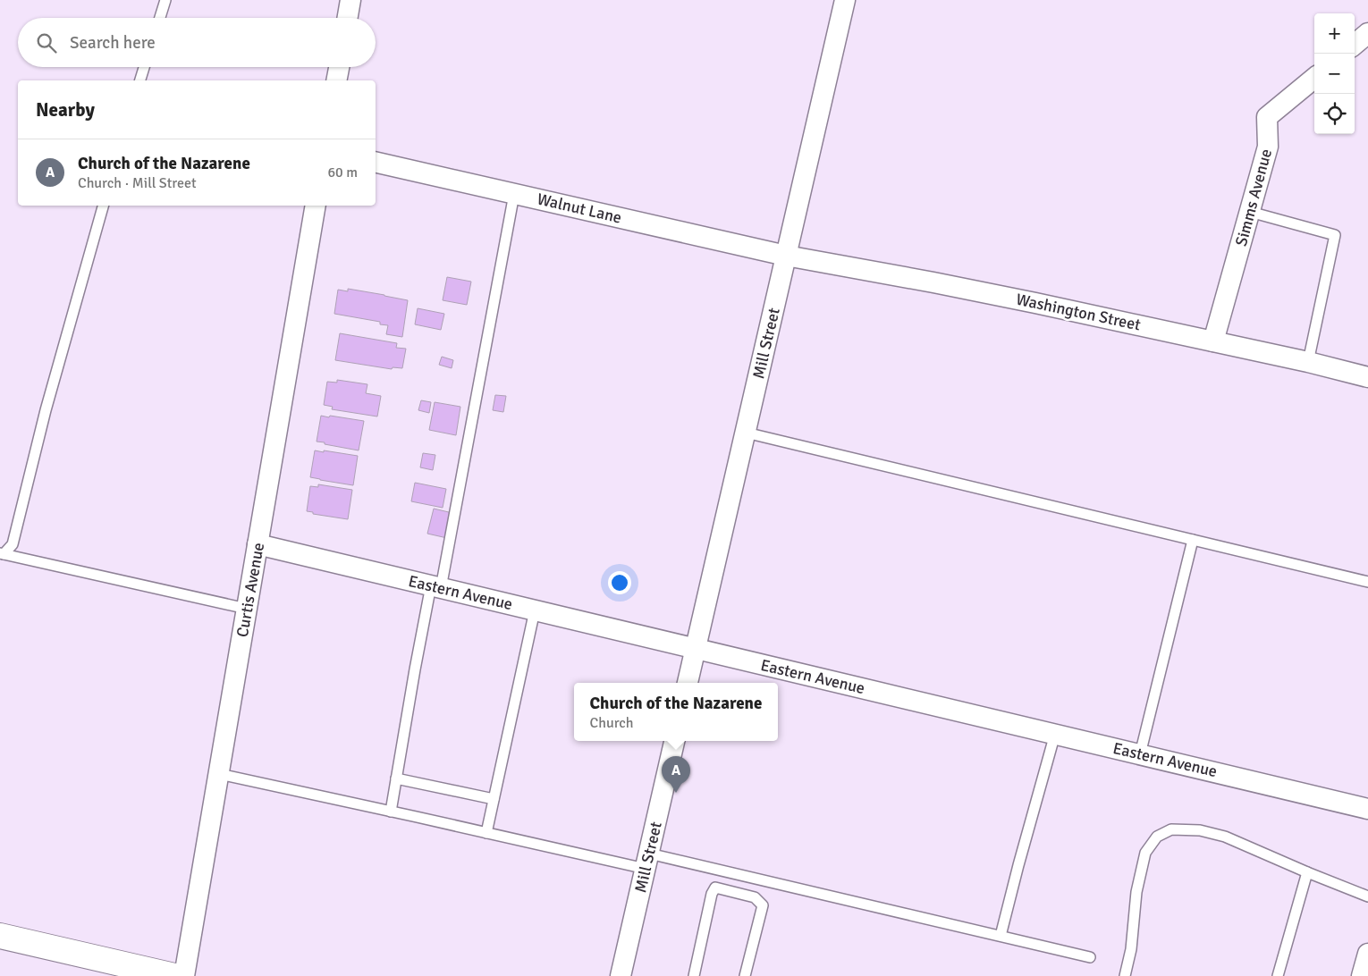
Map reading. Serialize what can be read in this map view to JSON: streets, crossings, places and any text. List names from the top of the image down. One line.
{"streets":{"street":["Simms Avenue","Walnut Lane","Washington Street","Mill Street","Curtis Avenue","Eastern Avenue"]},"crossings":[["Simms Avenue","Washington Street"],["Walnut Lane","Washington Street"],["Walnut Lane","Mill Street"],["Washington Street","Mill Street"],["Mill Street","Eastern Avenue"],["Curtis Avenue","Eastern Avenue"]],"page":{"map_buttons":["+","−"],"search":"Search here","heading":"Nearby","list":[{"mark":"A","name":"Church of the Nazarene","note":"Church · Mill Street","value":"60 m"}],"popup":["Church of the Nazarene","Church"],"pins":"A"}}
